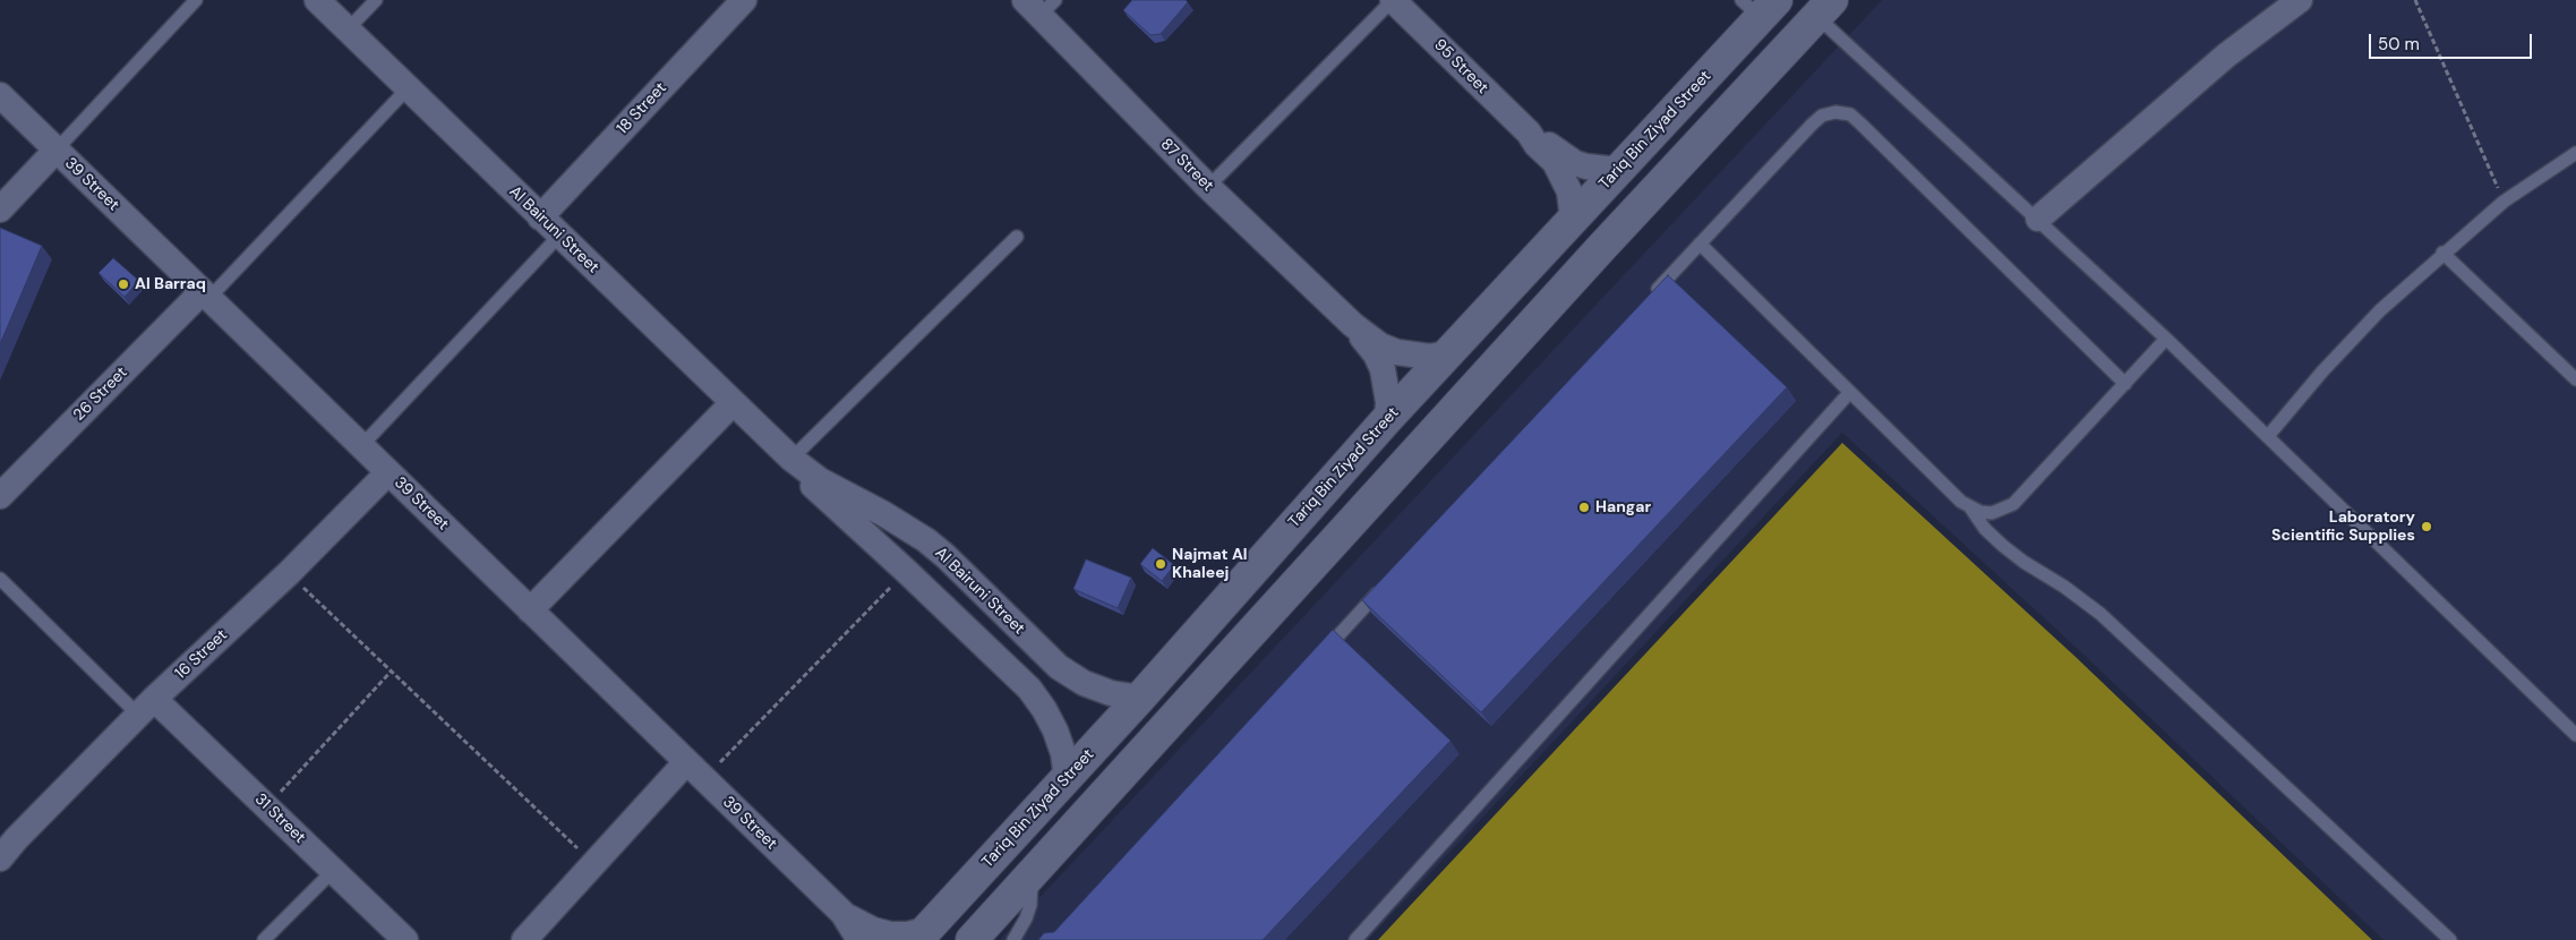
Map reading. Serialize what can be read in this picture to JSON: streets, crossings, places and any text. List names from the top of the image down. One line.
{"streets":{"main road":["Tariq Bin Ziyad Street"],"street":["95 Street","18 Street","87 Street","39 Street","Al Bairuni Street","26 Street","16 Street","31 Street"]},"crossings":[["95 Street","Tariq Bin Ziyad Street"],["18 Street","Al Bairuni Street"],["Tariq Bin Ziyad Street","87 Street"],["Tariq Bin Ziyad Street","39 Street"],["Tariq Bin Ziyad Street","Al Bairuni Street"],["39 Street","26 Street"],["39 Street","16 Street"],["16 Street","31 Street"]],"places":["Al Barraq","Hangar","Laboratory Scientific Supplies","Najmat Al Khaleej"],"scale_bar":"50 m"}
